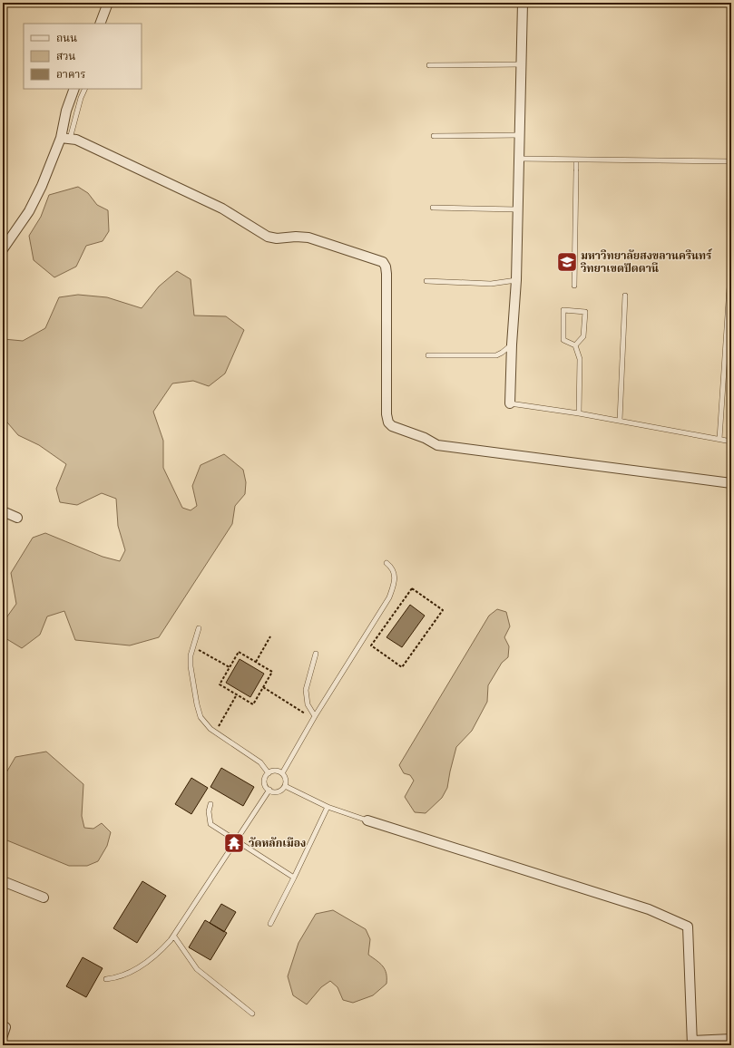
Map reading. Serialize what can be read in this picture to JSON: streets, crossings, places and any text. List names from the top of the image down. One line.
{"places":{"school or university":["มหาวิทยาลัยสงขลานครินทร์ วิทยาเขตปัตตานี"],"temple":["วัดหลักเมือง"]},"legend":["ถนน","สวน","อาคาร"]}
